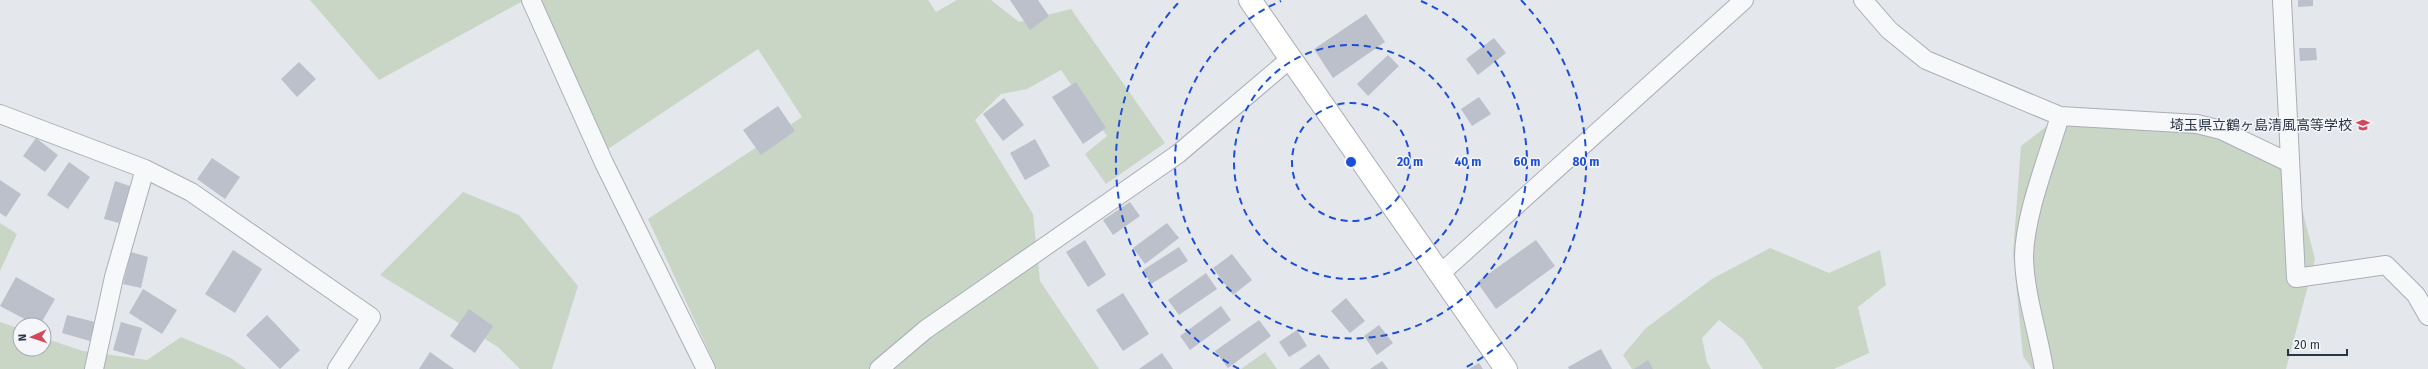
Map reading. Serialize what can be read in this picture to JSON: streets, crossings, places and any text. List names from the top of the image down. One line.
{"places":{"school or university":["埼玉県立鶴ヶ島清風高等学校"]},"scale_bar":"20 m","north":"left","rings":["20 m","40 m","60 m","80 m"]}
